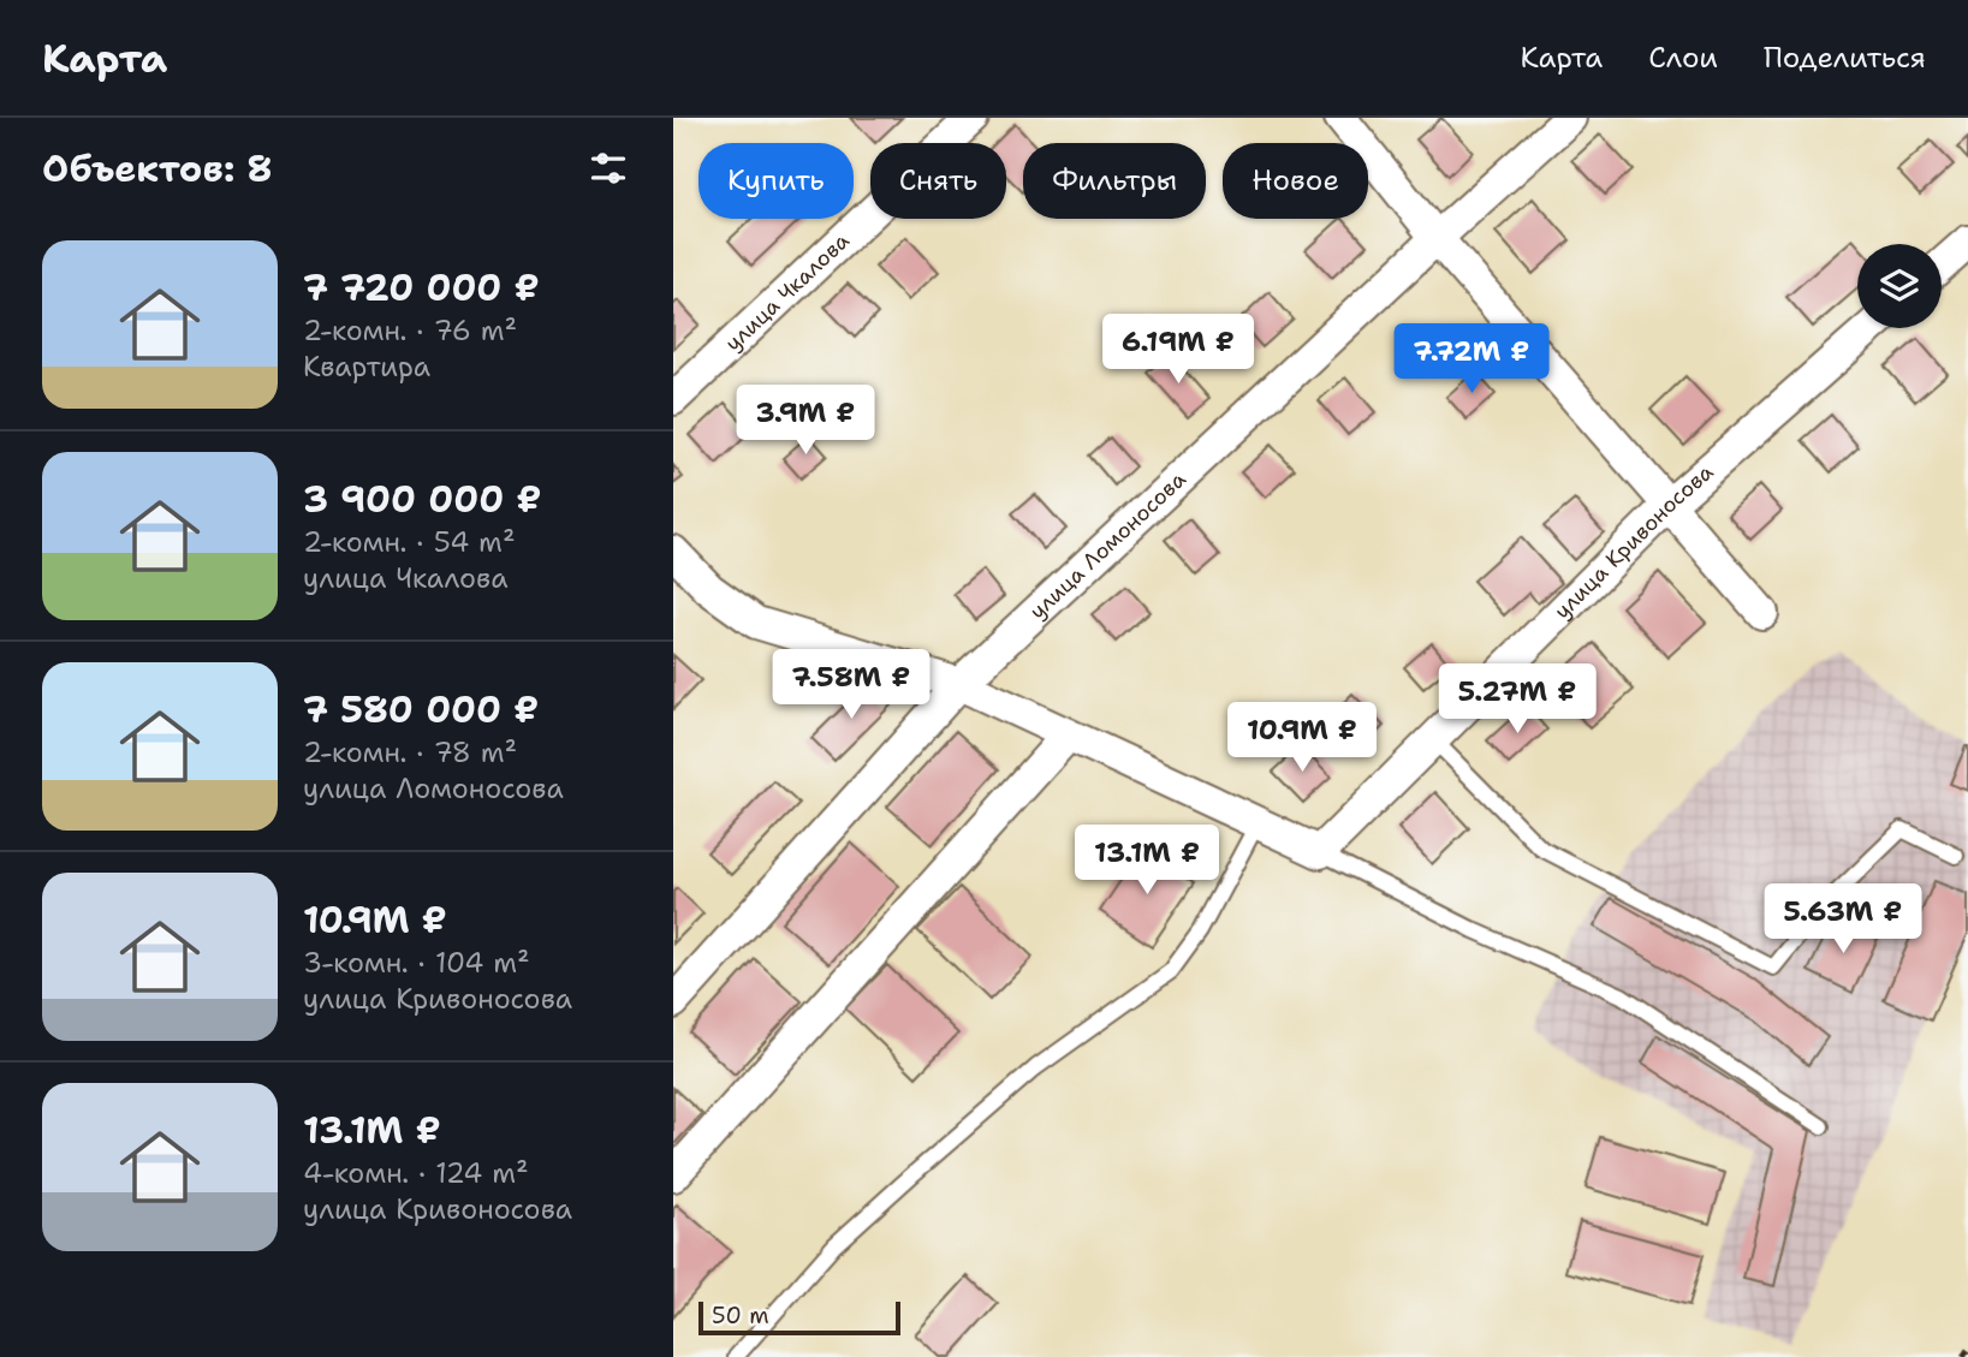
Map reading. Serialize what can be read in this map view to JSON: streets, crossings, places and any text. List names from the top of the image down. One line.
{"streets":{"street":["улица Чкалова","улица Кривоносова","улица Ломоносова"]},"scale_bar":"50 m","page":{"header":"Карта","nav":["Карта","Слои","Поделиться"],"heading":"Объектов: 8","chip":["Купить","Снять","Фильтры","Новое"],"list":[{"name":"7 720 000 ₽","note":"2-комн. · 76 m² · Квартира"},{"name":"3 900 000 ₽","note":"2-комн. · 54 m² · улица Чкалова"},{"name":"7 580 000 ₽","note":"2-комн. · 78 m² · улица Ломоносова"},{"name":"10.9M ₽","note":"3-комн. · 104 m² · улица Кривоносова"},{"name":"13.1M ₽","note":"4-комн. · 124 m² · улица Кривоносова"}],"price":["6.19M ₽","7.72M ₽","3.9M ₽","7.58M ₽","5.27M ₽","10.9M ₽","13.1M ₽","5.63M ₽"],"scale":"50 m"}}
